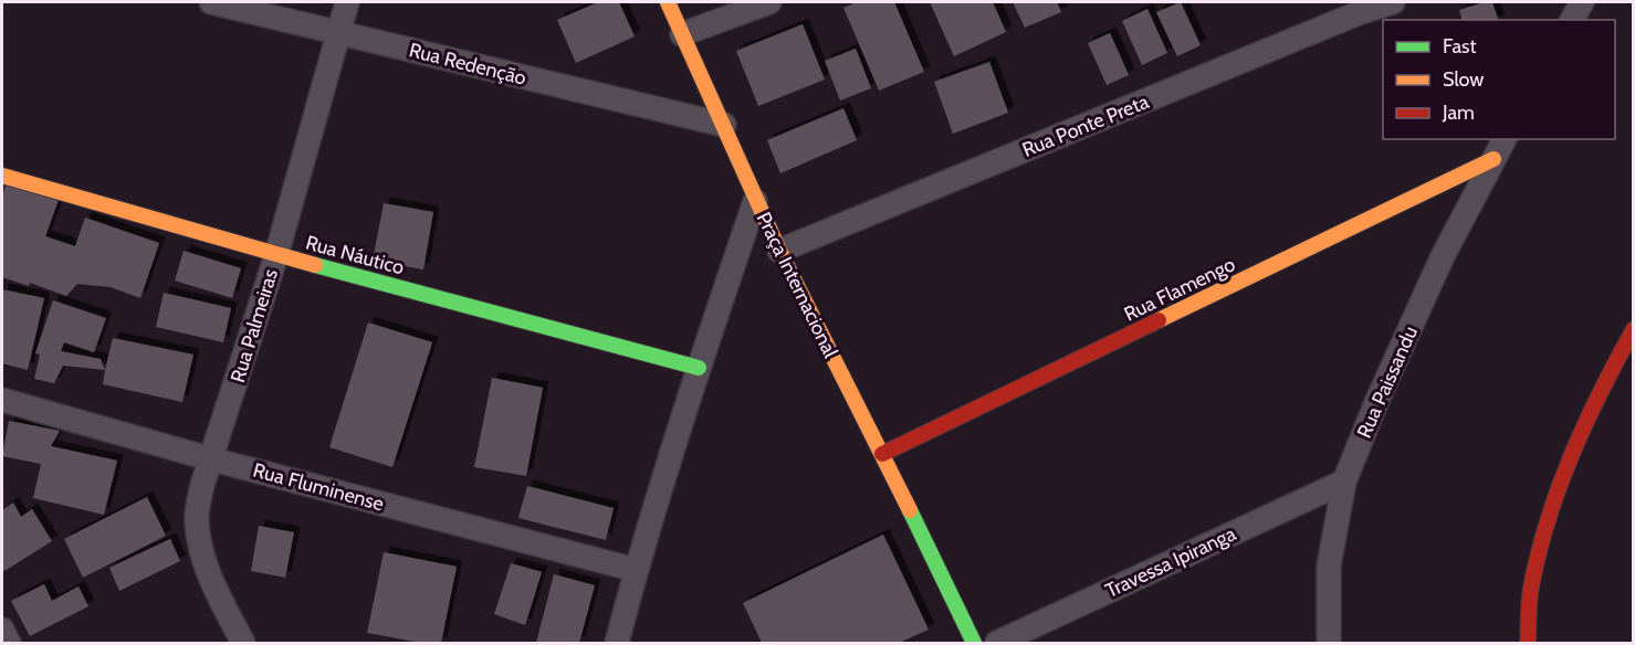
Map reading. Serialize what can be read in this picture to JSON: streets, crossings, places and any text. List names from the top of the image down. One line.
{"streets":{"main road":["Rua Náutico","Praça Internacional","Rua Flamengo"],"street":["Rua Redenção","Rua Ponte Preta","Rua Palmeiras","Rua Paissandu","Rua Fluminense","Travessa Ipiranga"]},"crossings":[["Rua Redenção","Rua Palmeiras"],["Rua Ponte Preta","Praça Internacional"],["Rua Náutico","Praça Internacional"],["Rua Náutico","Rua Palmeiras"],["Praça Internacional","Rua Flamengo"],["Praça Internacional","Rua Fluminense"],["Rua Flamengo","Rua Paissandu"],["Rua Palmeiras","Rua Fluminense"],["Rua Paissandu","Travessa Ipiranga"]],"legend":["Fast","Slow","Jam"]}
